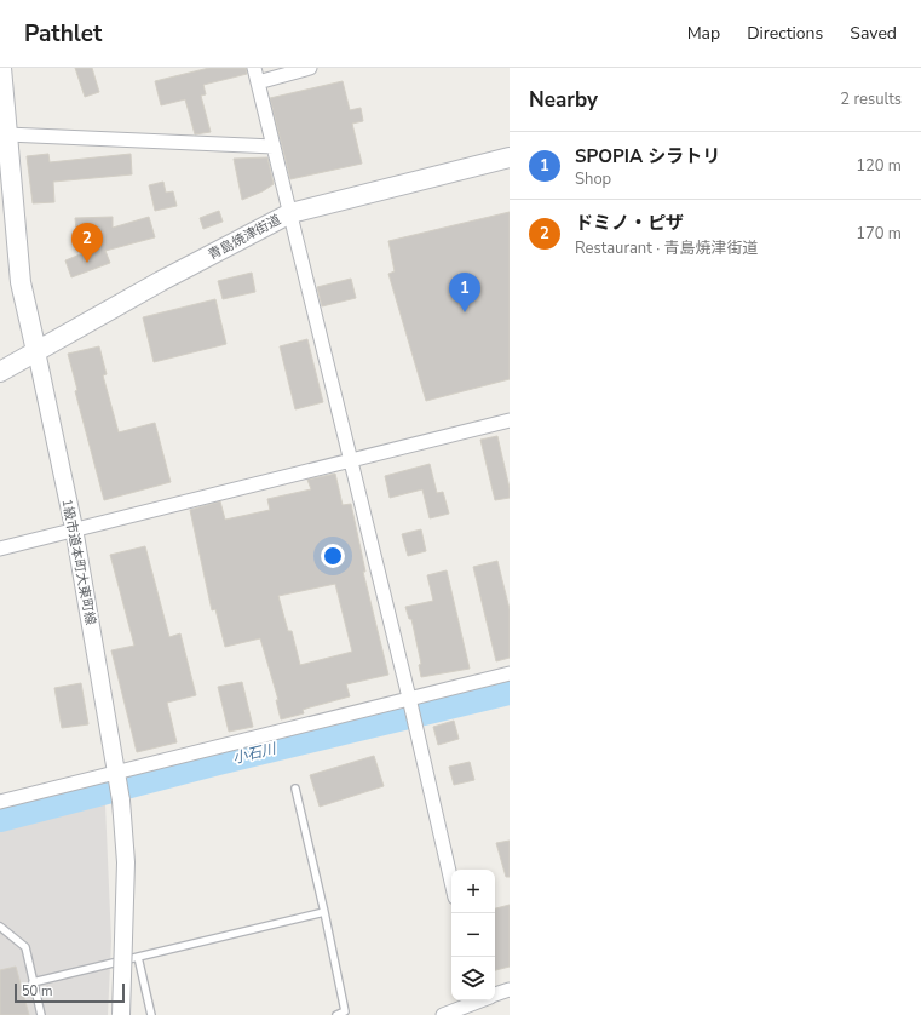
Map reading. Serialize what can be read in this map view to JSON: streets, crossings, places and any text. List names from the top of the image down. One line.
{"streets":{"main road":["青島焼津街道"],"street":["1級市道本町大東町線"]},"crossings":[["青島焼津街道","1級市道本町大東町線"]],"water":["小石川"],"scale_bar":"50 m","page":{"header":"Pathlet","nav":["Map","Directions","Saved"],"heading":["Nearby","2 results"],"list":[{"mark":"1","name":"SPOPIA シラトリ","note":"Shop","value":"120 m"},{"mark":"2","name":"ドミノ・ピザ","note":"Restaurant · 青島焼津街道","value":"170 m"}],"pins":["2","1"],"map_buttons":["+","−"],"scale":"50 m"}}
